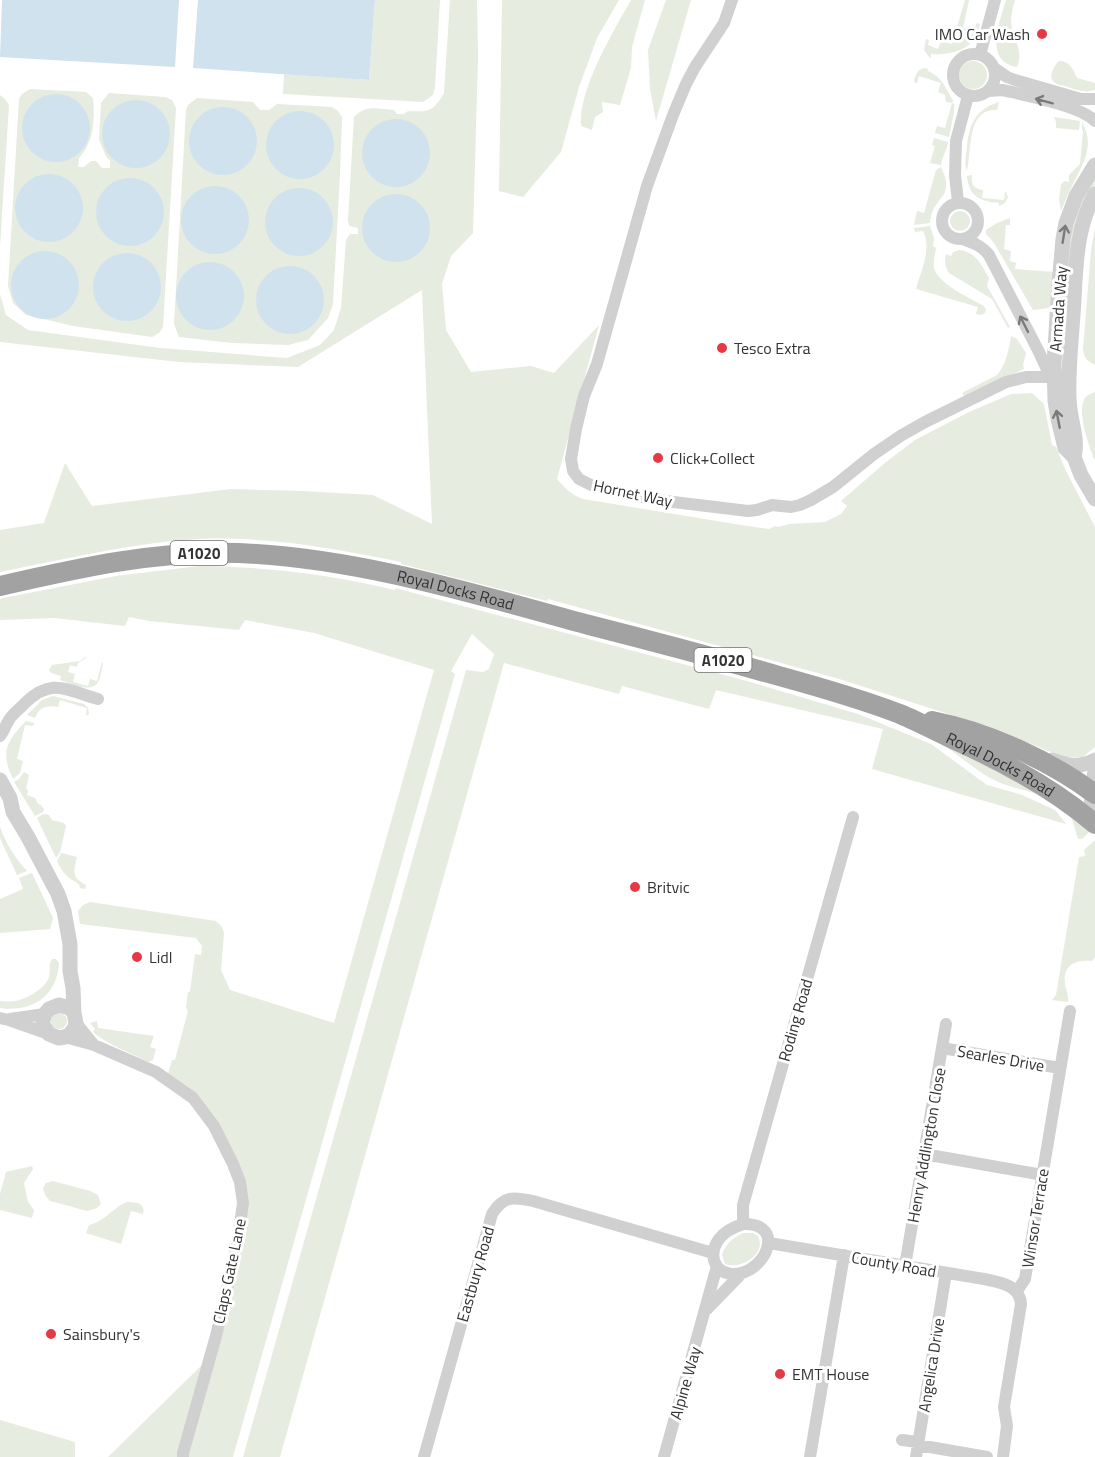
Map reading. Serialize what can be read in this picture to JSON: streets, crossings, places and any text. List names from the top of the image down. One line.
{"streets":{"highway":["A1020","Royal Docks Road"],"street":["Armada Way","Hornet Way","Roding Road","Searles Drive","Henry Addlington Close","Winsor Terrace","County Road","Claps Gate Lane","Eastbury Road","Angelica Drive","Alpine Way"]},"crossings":[["Armada Way","Hornet Way"],["Roding Road","County Road"],["Roding Road","Eastbury Road"],["Roding Road","Alpine Way"],["Searles Drive","Henry Addlington Close"],["Searles Drive","Winsor Terrace"],["Henry Addlington Close","County Road"],["Winsor Terrace","County Road"],["County Road","Eastbury Road"],["County Road","Angelica Drive"],["County Road","Alpine Way"],["Eastbury Road","Alpine Way"]],"places":["IMO Car Wash","Tesco Extra","Click+Collect","Britvic","Lidl","Sainsbury's","EMT House"]}
